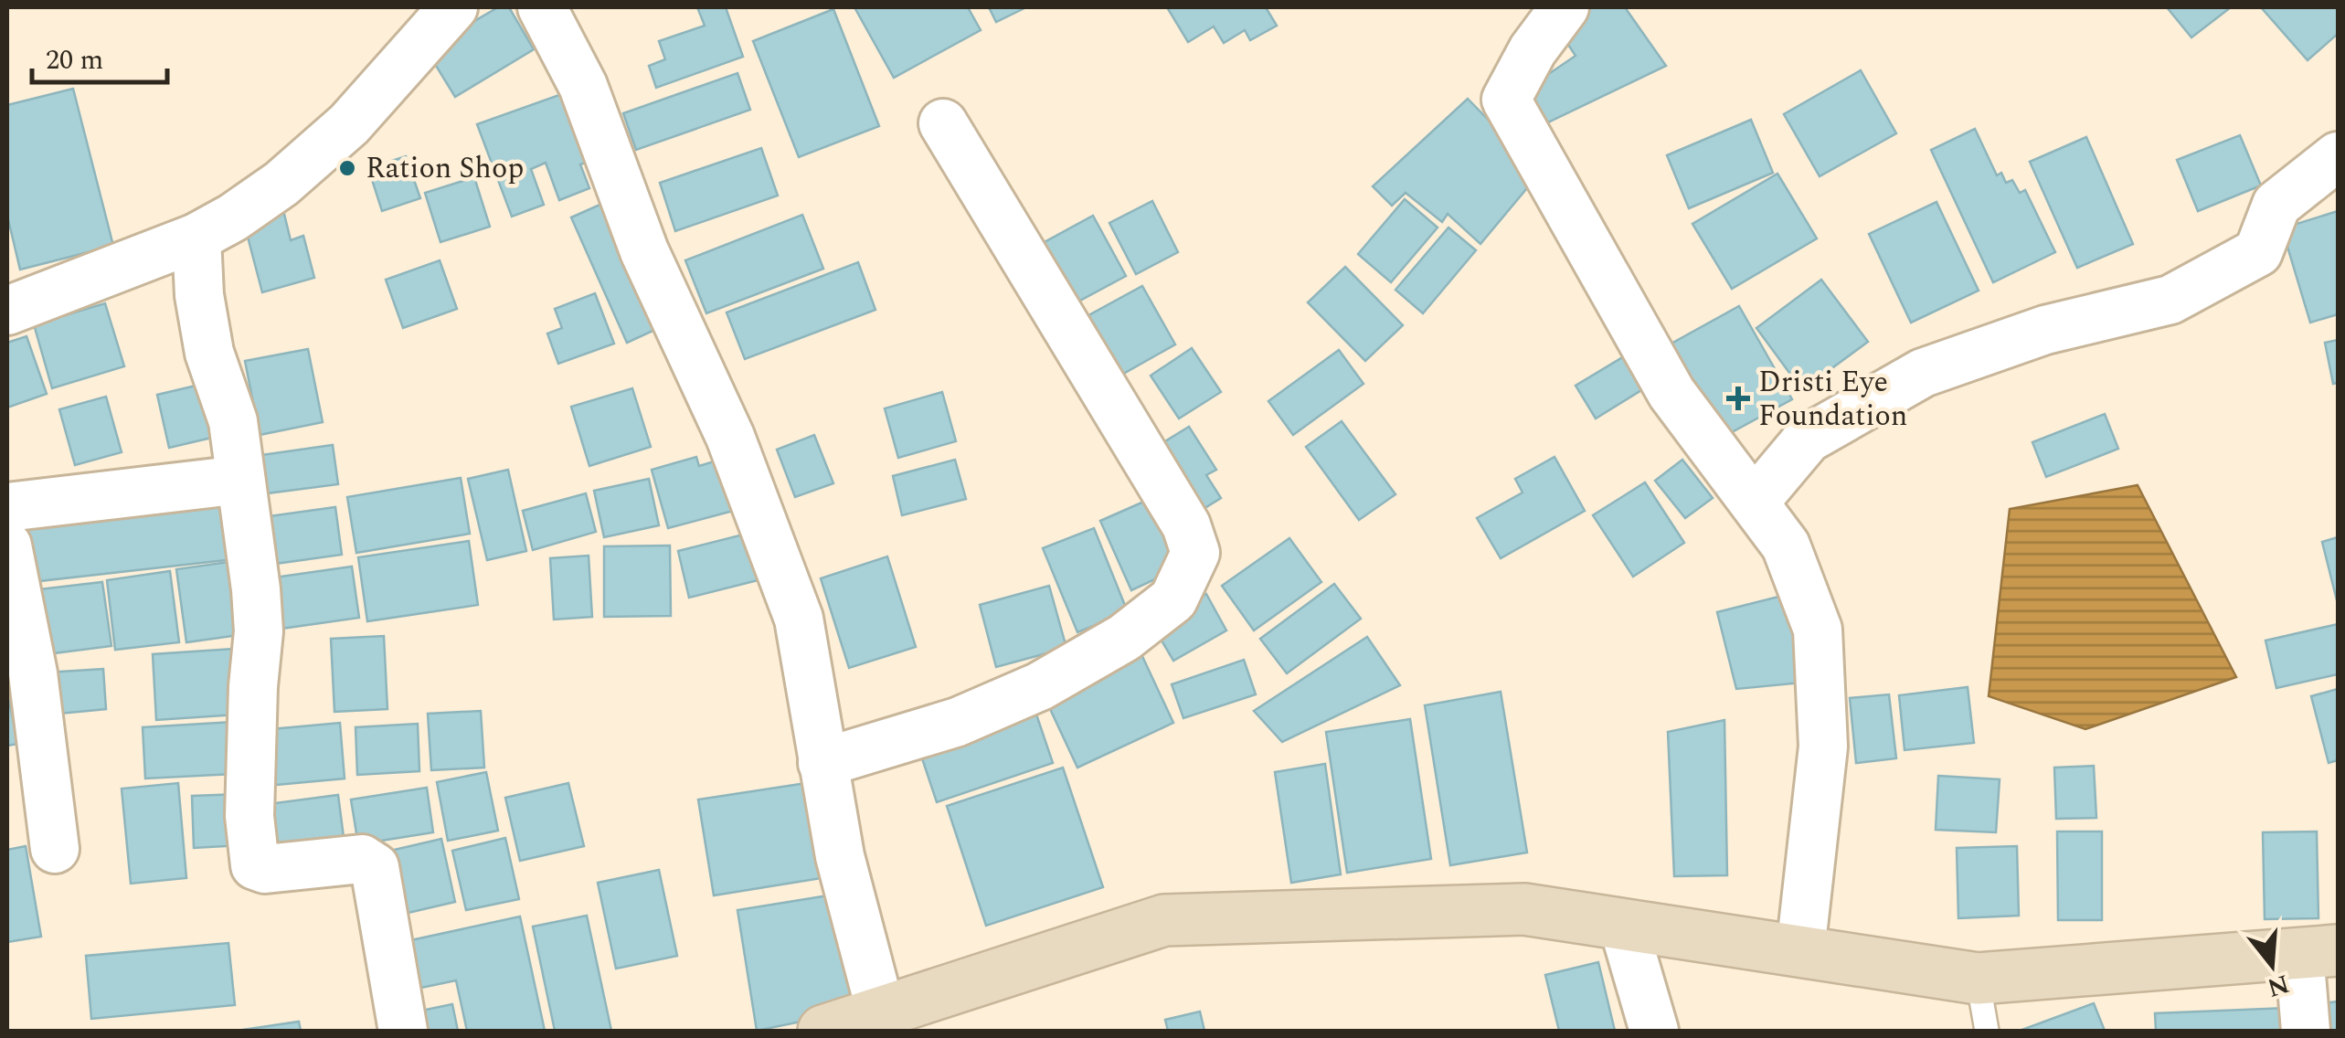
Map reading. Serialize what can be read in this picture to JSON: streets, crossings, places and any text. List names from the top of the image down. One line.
{"places":{"other":["Ration Shop"],"health":["Dristi Eye Foundation"]},"scale_bar":"20 m","north":"bottom"}
